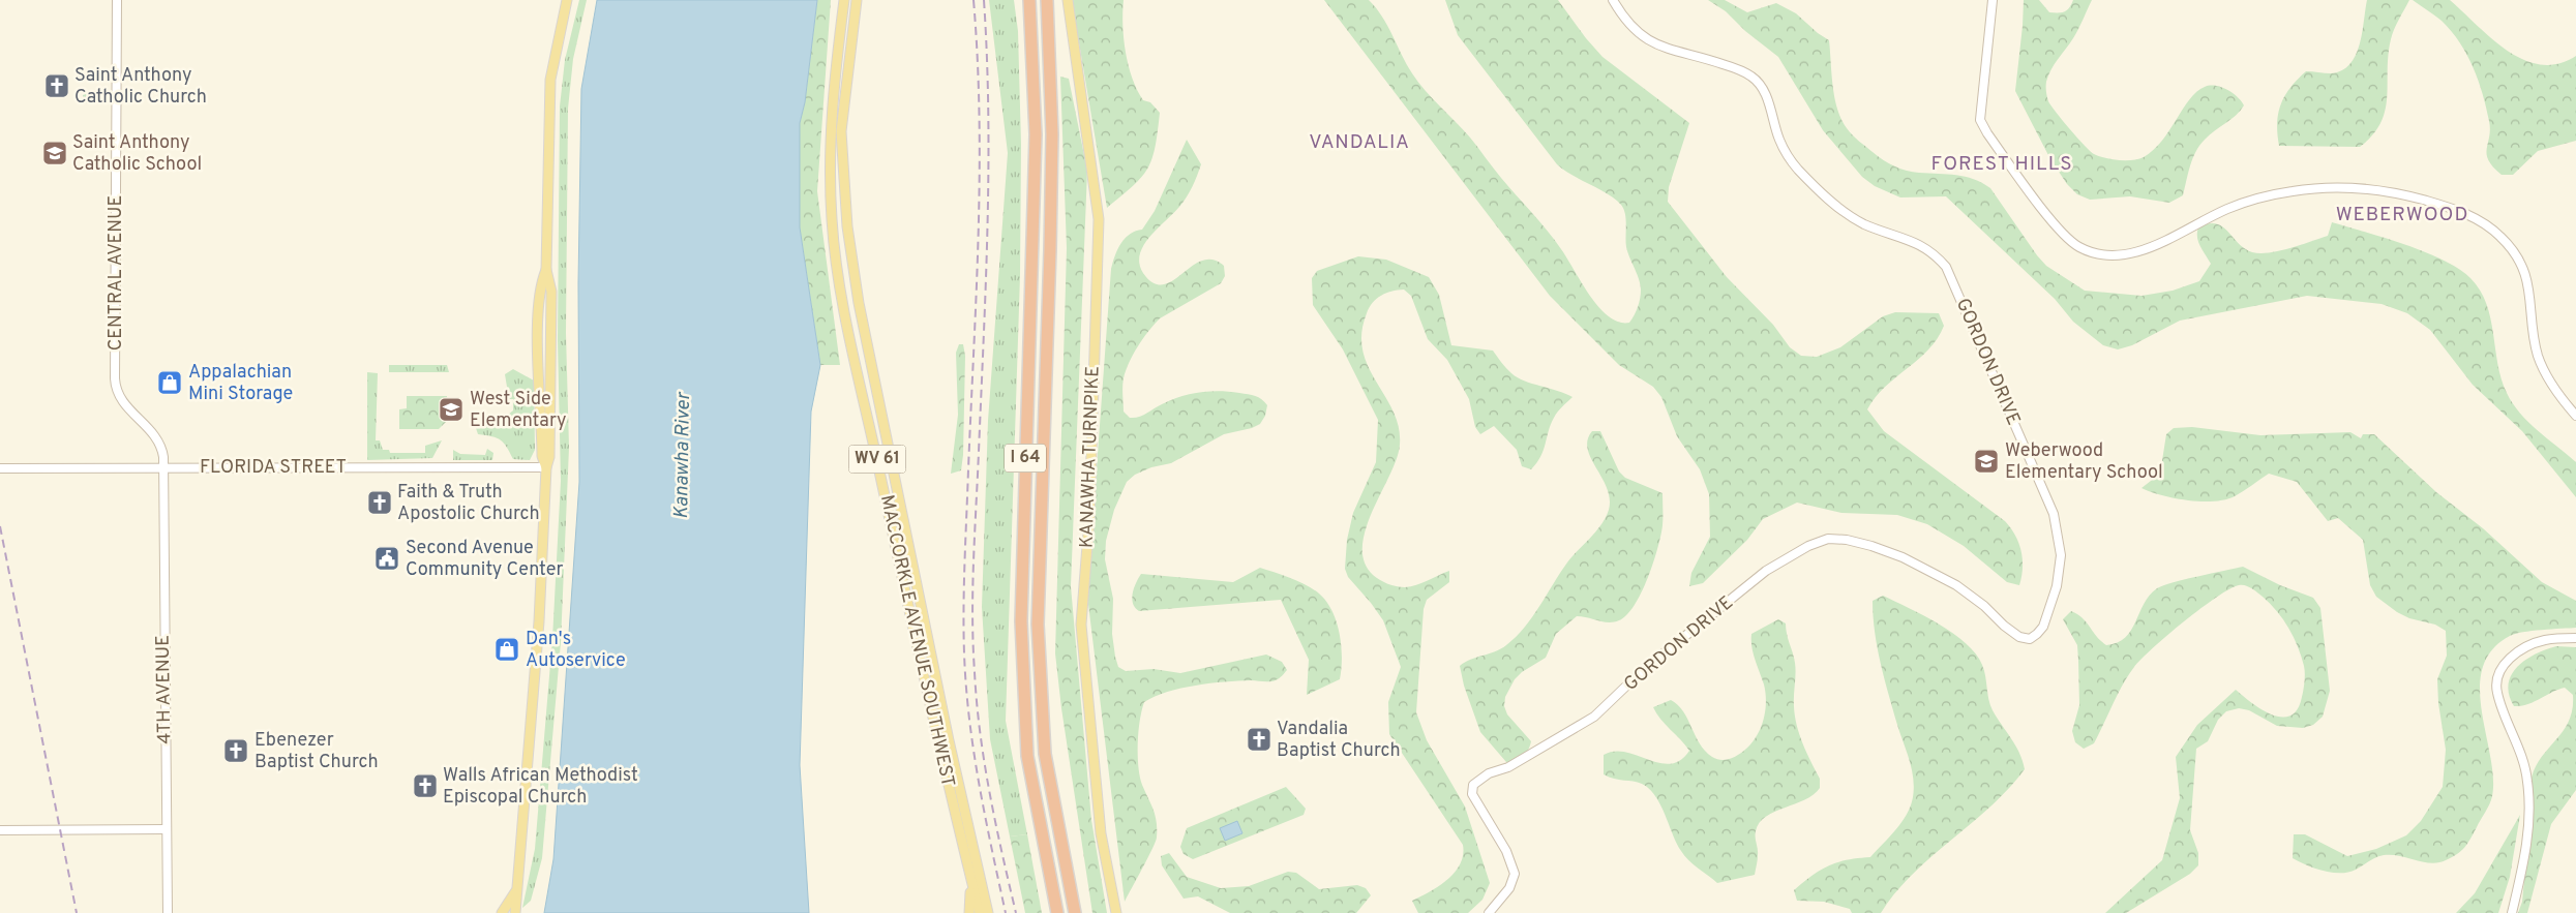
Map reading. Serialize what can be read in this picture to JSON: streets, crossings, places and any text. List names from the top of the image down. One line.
{"streets":{"highway":["I 64"],"main road":["KANAWHA TURNPIKE","WV 61","MACCORKLE AVENUE SOUTHWEST"],"street":["CENTRAL AVENUE","GORDON DRIVE","FLORIDA STREET","4TH AVENUE"]},"crossings":[["CENTRAL AVENUE","FLORIDA STREET"],["CENTRAL AVENUE","4TH AVENUE"],["FLORIDA STREET","4TH AVENUE"]],"districts":["VANDALIA","FOREST HILLS","WEBERWOOD"],"water":["Kanawha River"],"places":{"church":["Saint Anthony Catholic Church","Faith & Truth Apostolic Church","Vandalia Baptist Church","Ebenezer Baptist Church","Walls African Methodist Episcopal Church"],"school or university":["Saint Anthony Catholic School","West Side Elementary","Weberwood Elementary School"],"shop":["Appalachian Mini Storage","Dan's Autoservice"],"public building":["Second Avenue Community Center"]}}
